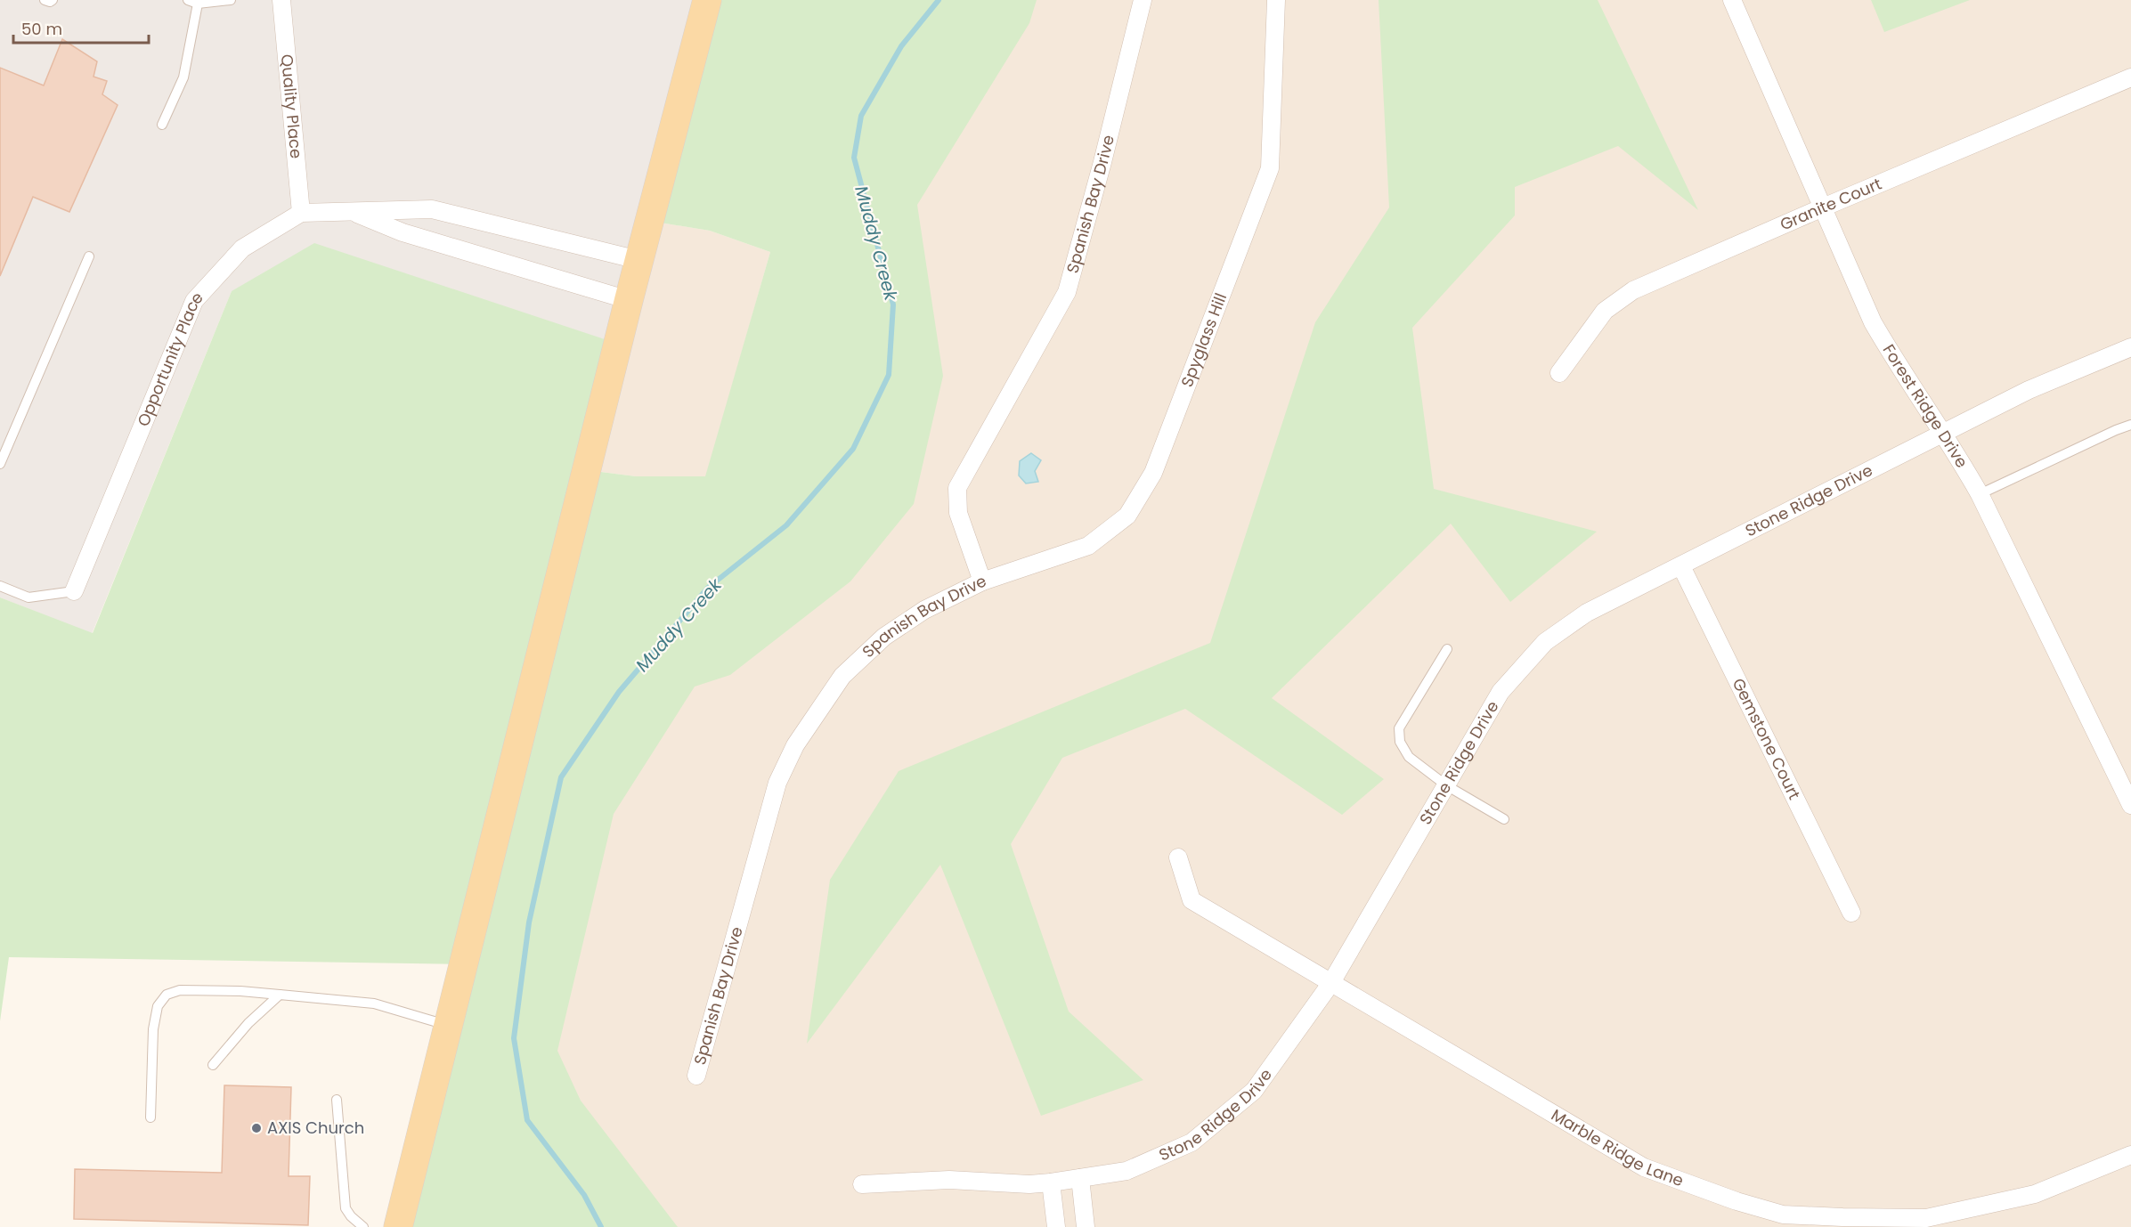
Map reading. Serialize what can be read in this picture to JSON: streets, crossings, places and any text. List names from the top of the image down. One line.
{"streets":{"street":["Quality Place","Spanish Bay Drive","Granite Court","Spyglass Hill","Opportunity Place","Forest Ridge Drive","Stone Ridge Drive","Gemstone Court","Marble Ridge Lane"]},"crossings":[["Quality Place","Opportunity Place"],["Spanish Bay Drive","Spyglass Hill"],["Granite Court","Forest Ridge Drive"],["Forest Ridge Drive","Stone Ridge Drive"],["Stone Ridge Drive","Gemstone Court"],["Stone Ridge Drive","Marble Ridge Lane"]],"water":["Muddy Creek"],"places":["AXIS Church"],"scale_bar":"50 m"}
